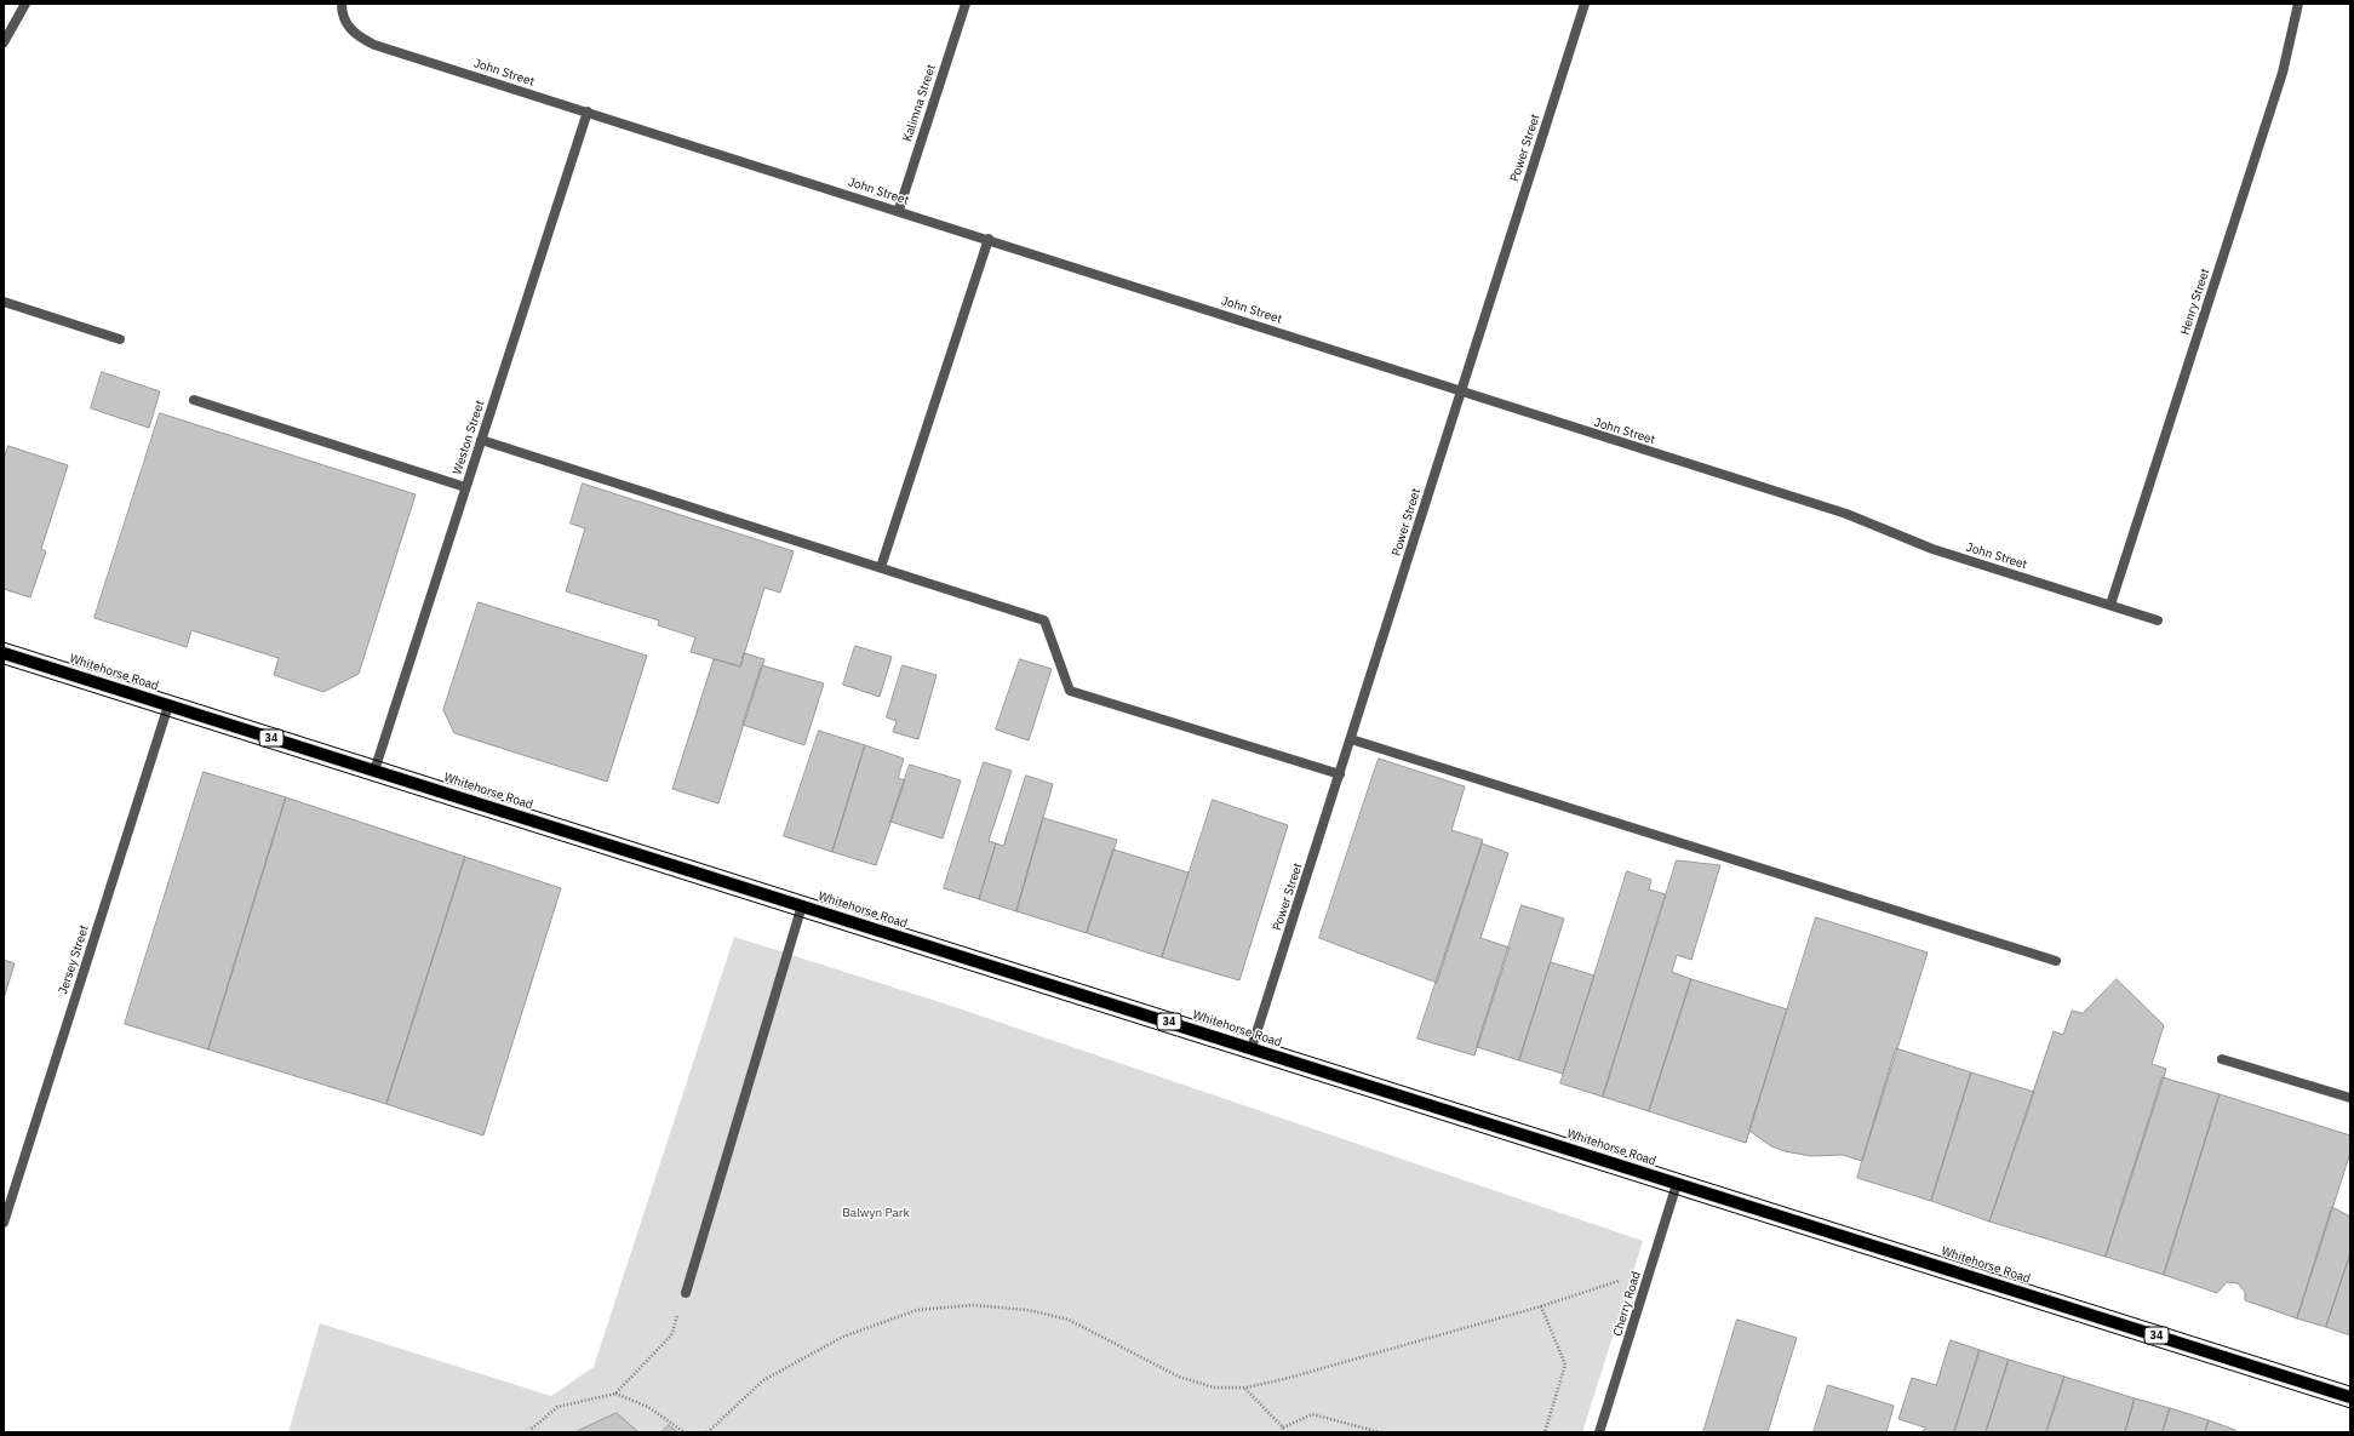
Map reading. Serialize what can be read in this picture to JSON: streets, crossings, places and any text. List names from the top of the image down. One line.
{"streets":{"main road":["Whitehorse Road","34"],"street":["John Street","Kalimna Street","Power Street","Henry Street","Weston Street","Jersey Street","Cherry Road"]},"crossings":[["John Street","Kalimna Street"],["John Street","Power Street"],["John Street","Henry Street"],["John Street","Weston Street"],["Power Street","Whitehorse Road"],["Weston Street","Whitehorse Road"],["Whitehorse Road","Jersey Street"],["Whitehorse Road","Cherry Road"]],"parks":["Balwyn Park"]}
